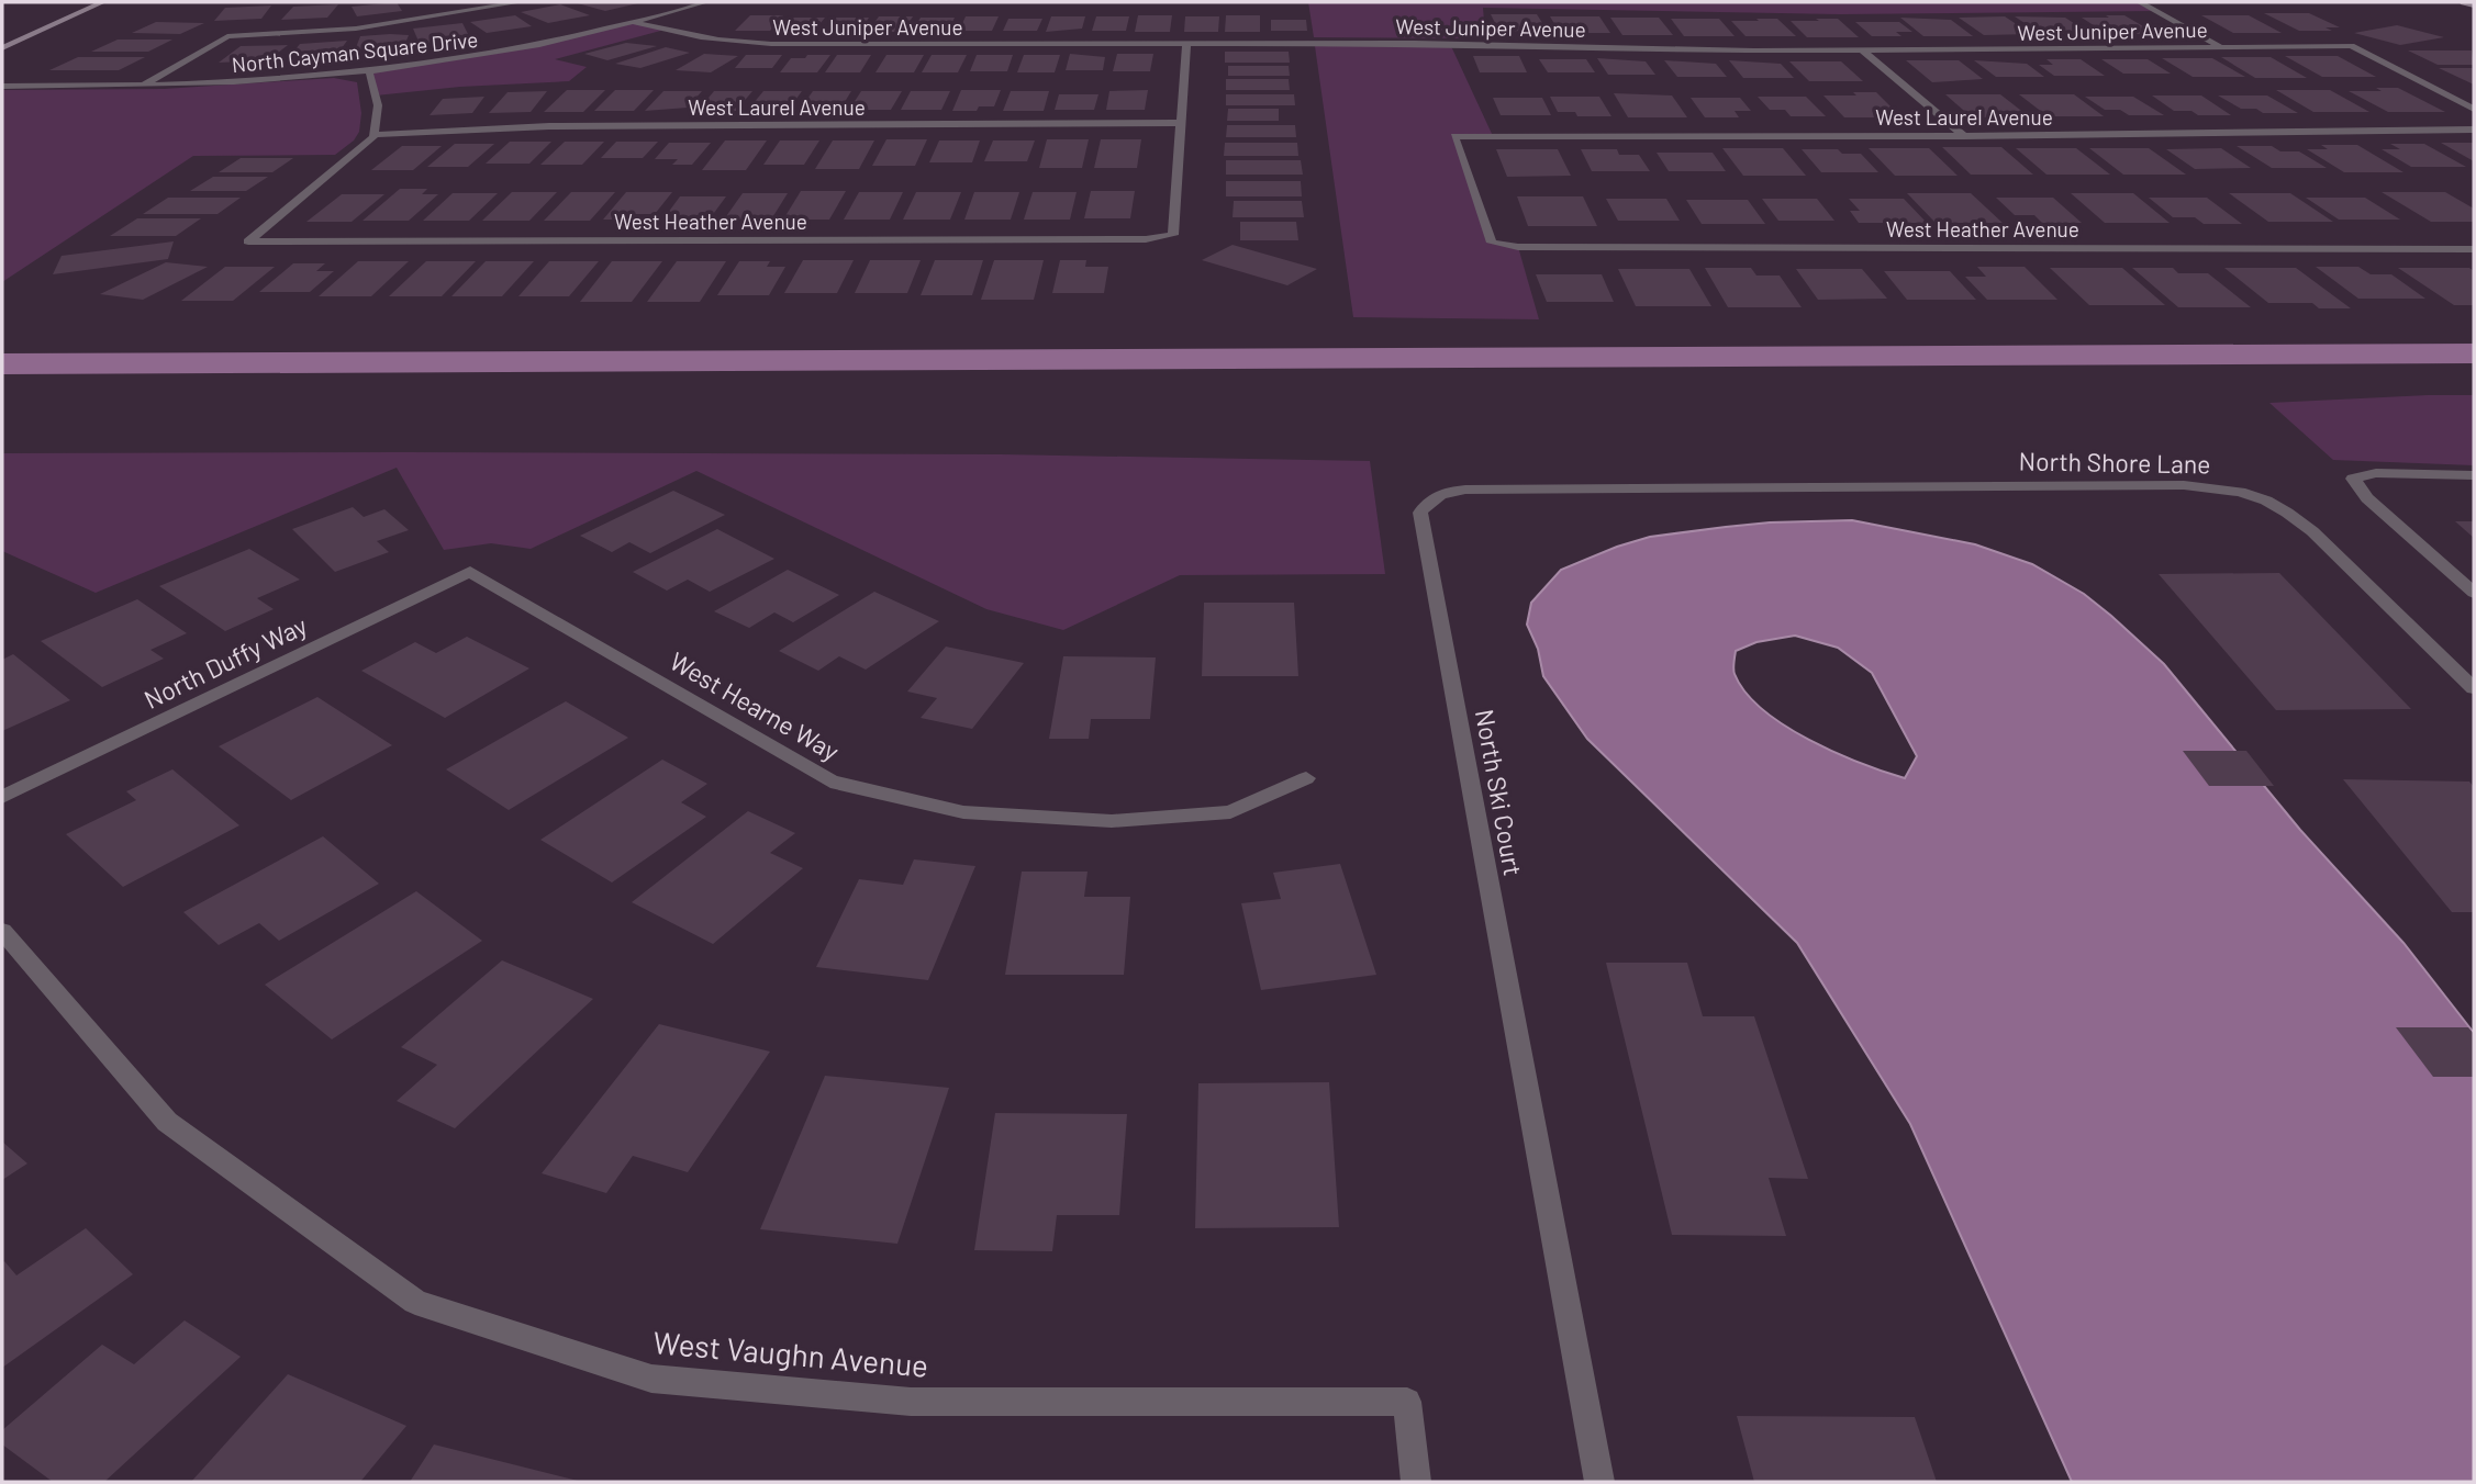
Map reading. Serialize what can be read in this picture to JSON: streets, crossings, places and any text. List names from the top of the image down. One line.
{"streets":{"street":["West Juniper Avenue","North Cayman Square Drive","West Laurel Avenue","West Heather Avenue","North Shore Lane","North Duffy Way","West Hearne Way","North Ski Court","West Vaughn Avenue"]},"crossings":[["West Juniper Avenue","North Cayman Square Drive"],["West Laurel Avenue","West Heather Avenue"],["North Shore Lane","North Ski Court"],["North Duffy Way","West Hearne Way"]]}
